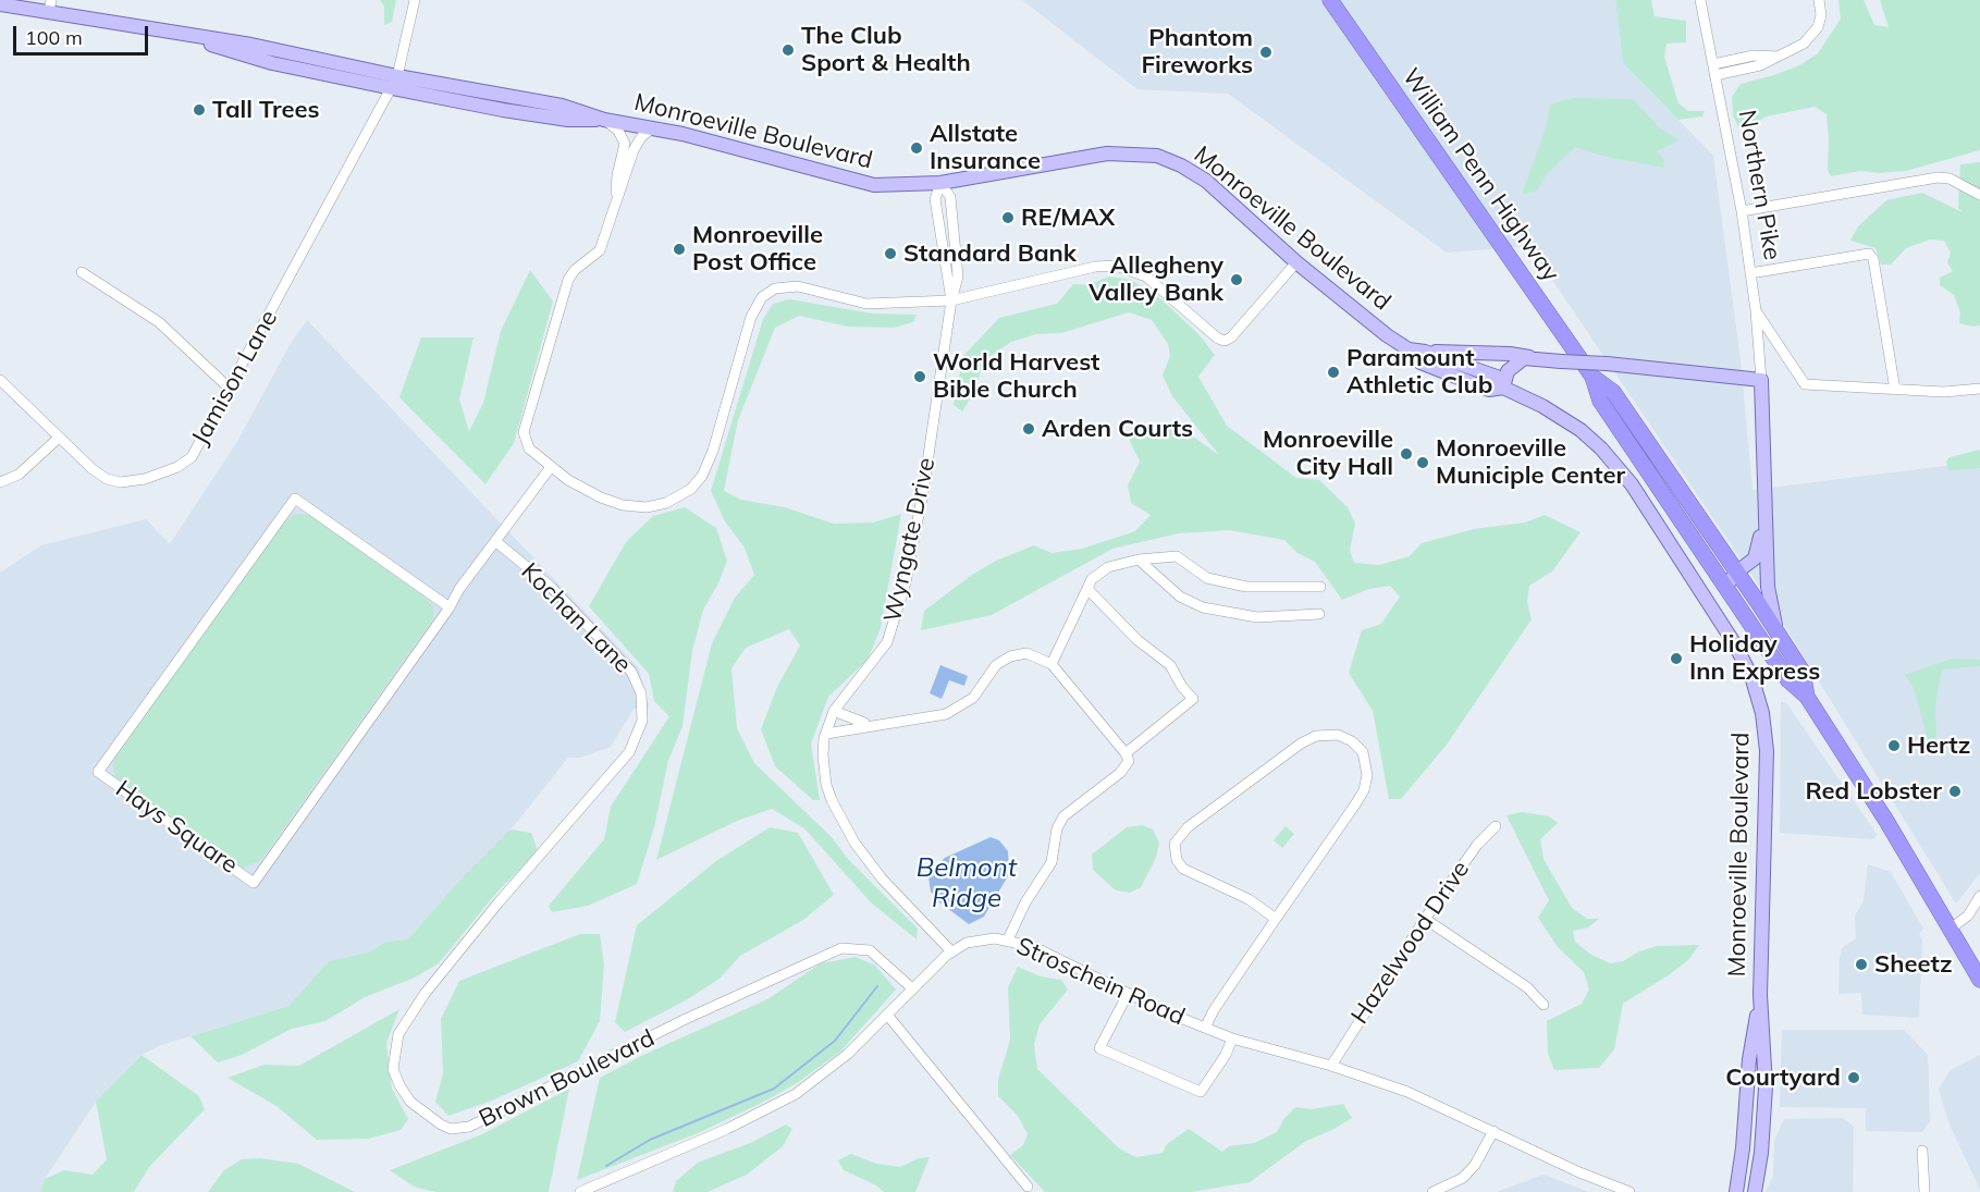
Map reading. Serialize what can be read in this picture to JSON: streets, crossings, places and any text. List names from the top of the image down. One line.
{"streets":{"highway":["William Penn Highway"],"main road":["Monroeville Boulevard","Northern Pike"],"street":["Jamison Lane","Wyngate Drive","Kochan Lane","Hays Square","Hazelwood Drive","Stroschein Road","Brown Boulevard"]},"crossings":[["Monroeville Boulevard","Jamison Lane"],["Monroeville Boulevard","Wyngate Drive"],["William Penn Highway","Northern Pike"],["Wyngate Drive","Stroschein Road"],["Kochan Lane","Brown Boulevard"],["Hazelwood Drive","Stroschein Road"],["Stroschein Road","Brown Boulevard"]],"water":["Belmont Ridge"],"places":["The Club Sport & Health","Phantom Fireworks","Tall Trees","Allstate Insurance","RE/MAX","Monroeville Post Office","Standard Bank","Allegheny Valley Bank","Paramount Athletic Club","World Harvest Bible Church","Arden Courts","Monroeville City Hall","Monroeville Municiple Center","Holiday Inn Express","Hertz","Red Lobster","Sheetz","Courtyard"],"scale_bar":"100 m"}
